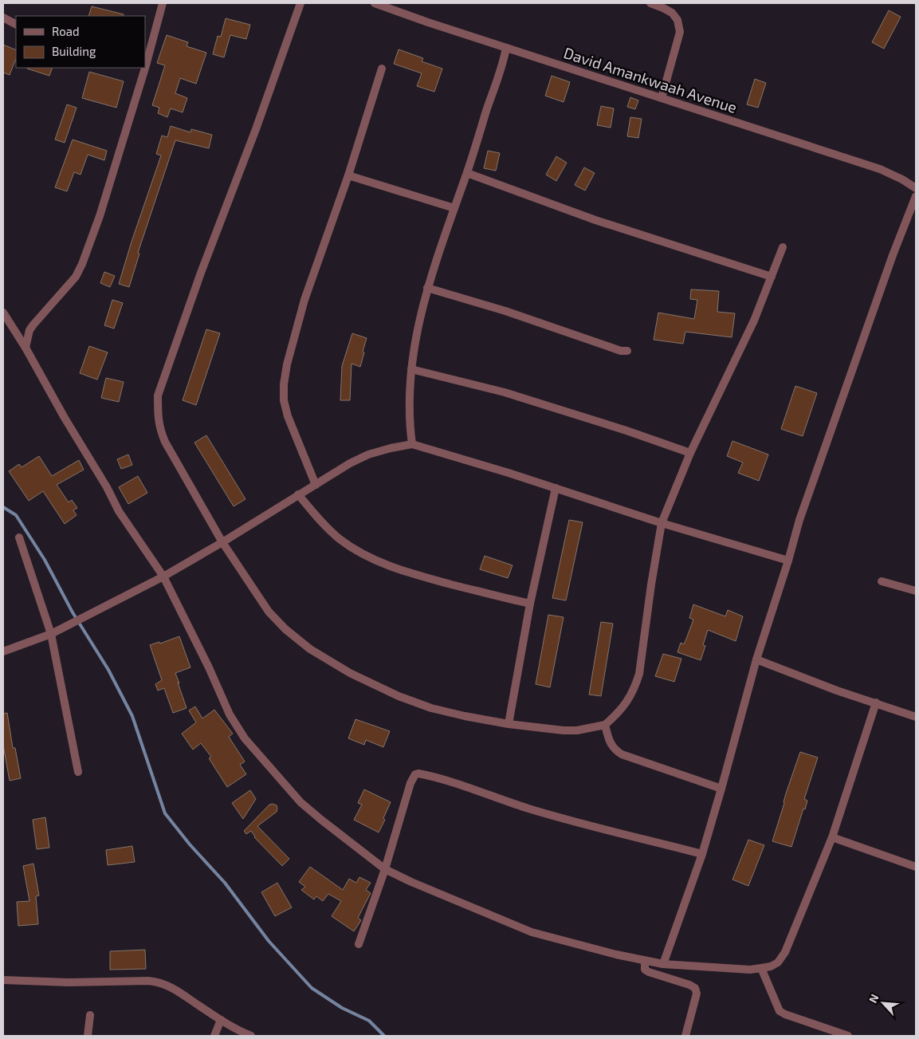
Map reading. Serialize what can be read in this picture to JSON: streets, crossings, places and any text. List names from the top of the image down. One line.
{"streets":{"street":["David Amankwaah Avenue"]},"legend":["Road","Building"],"north":"top left"}
